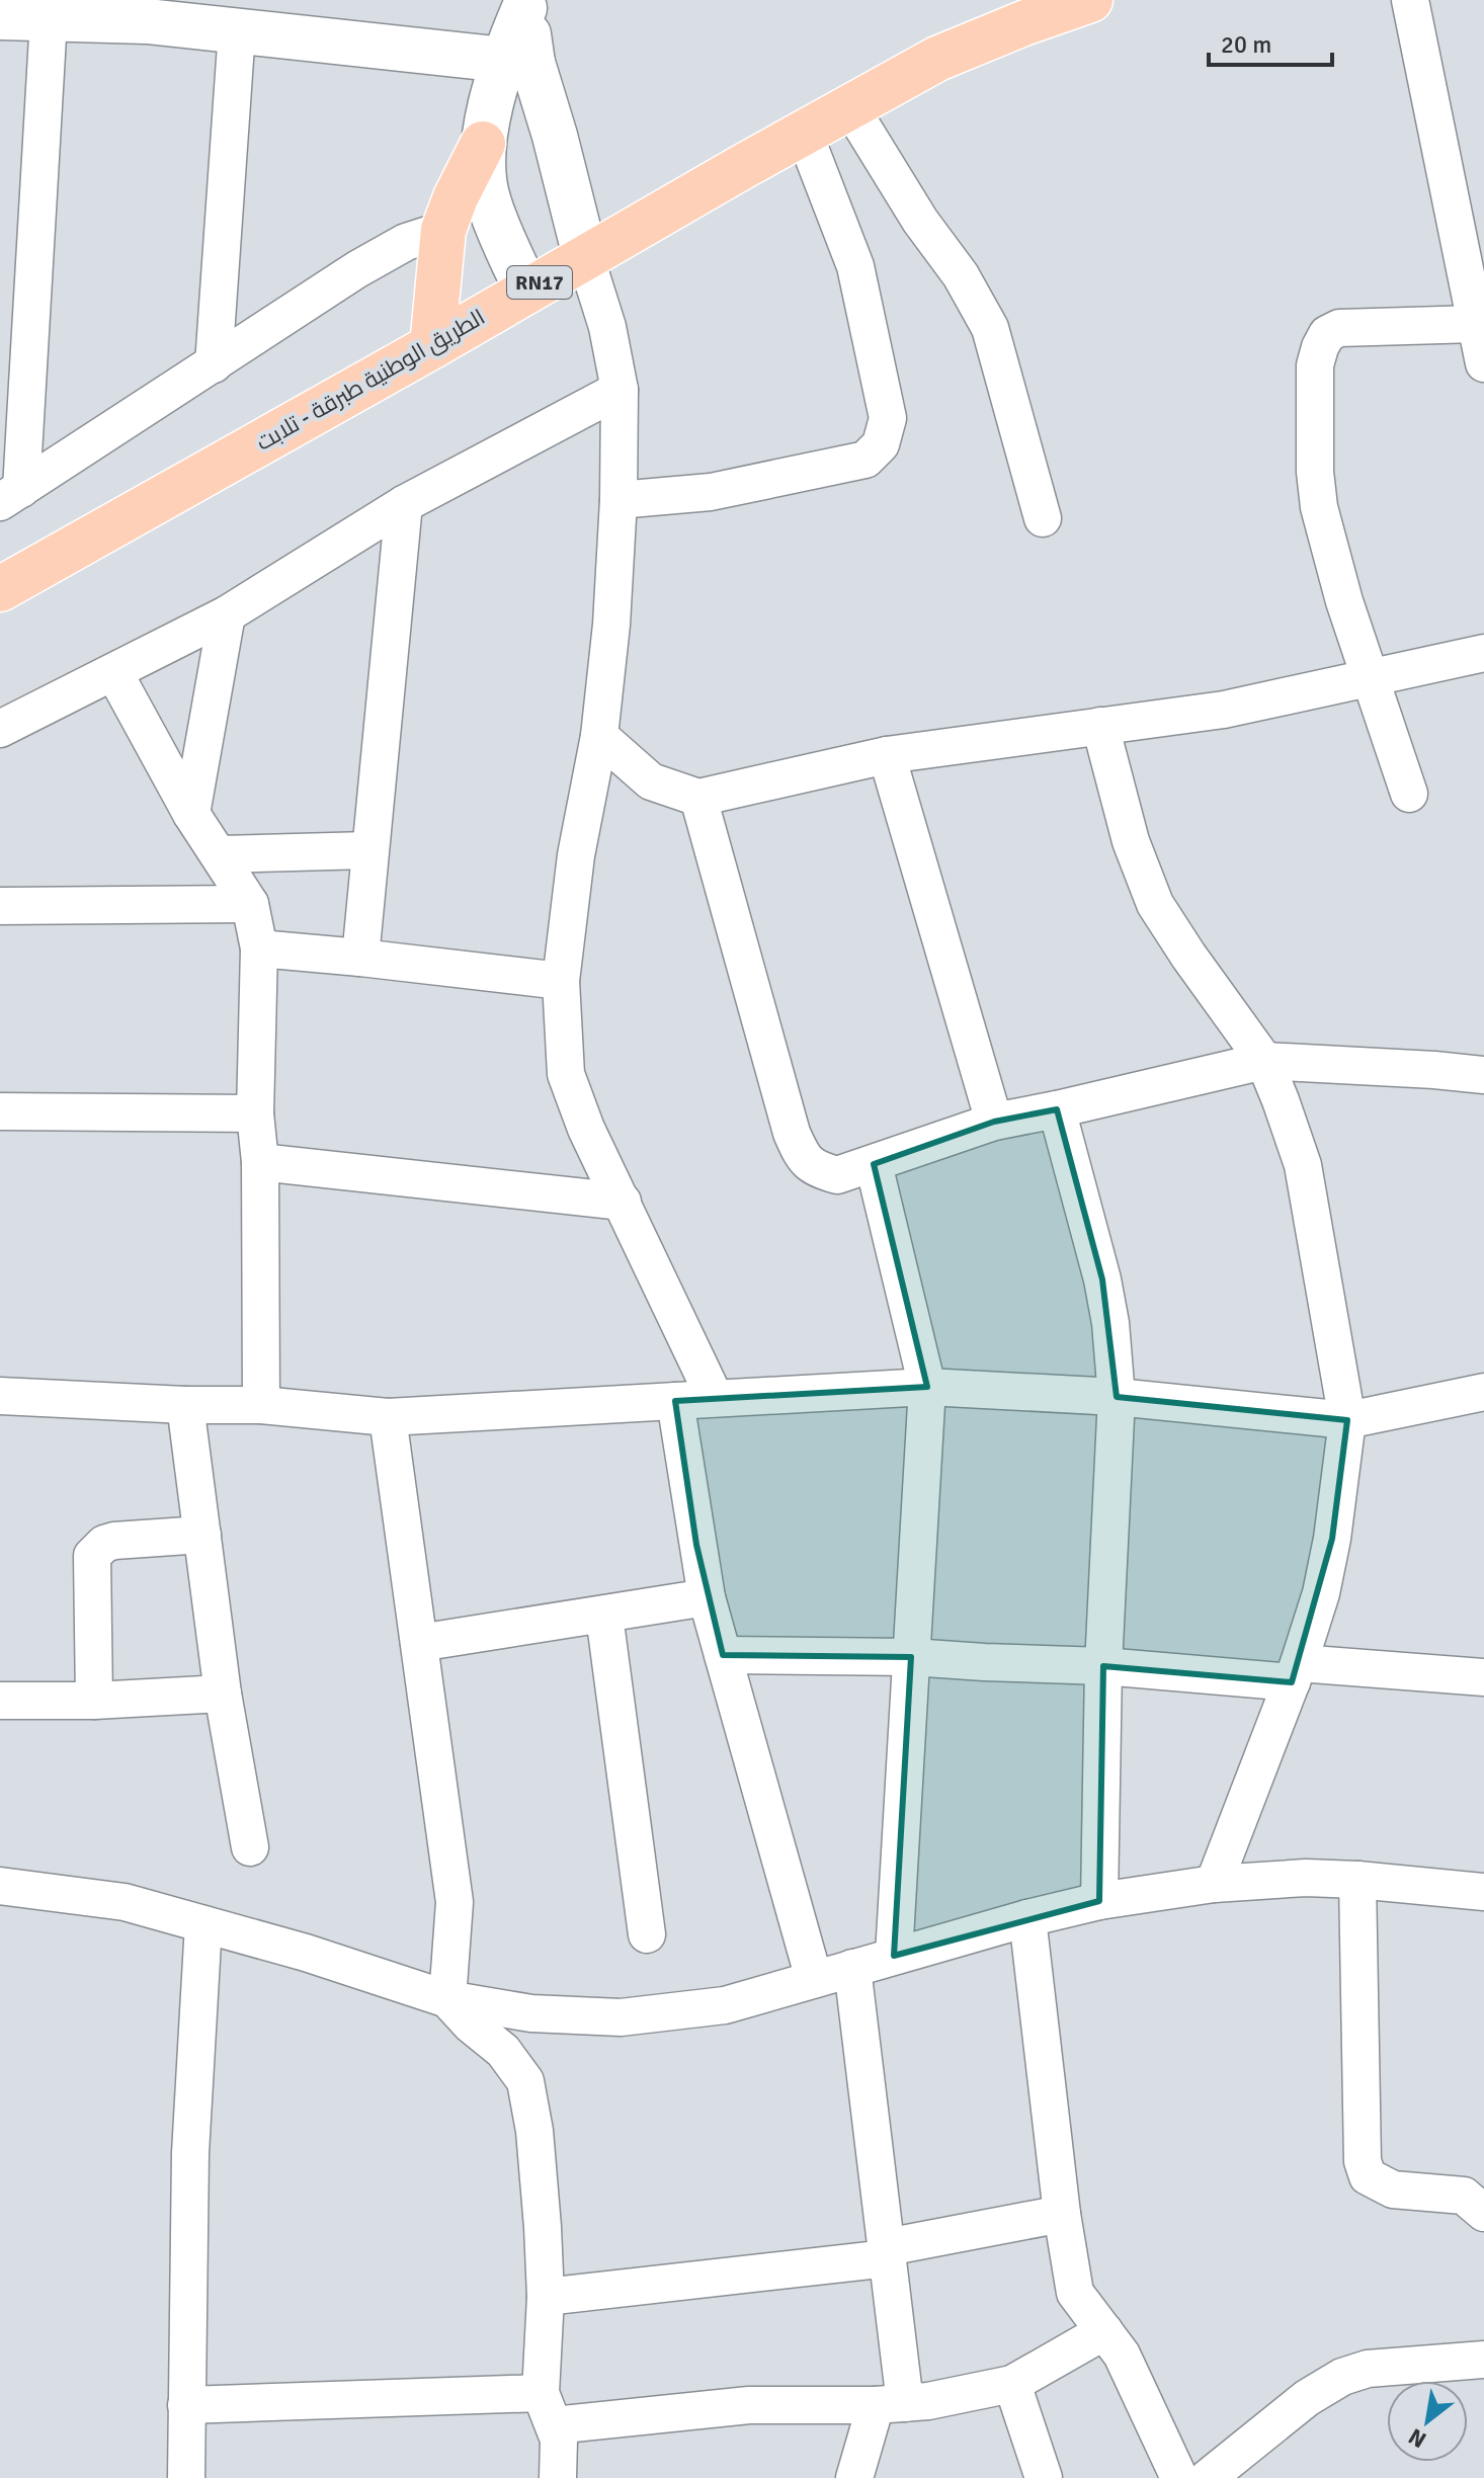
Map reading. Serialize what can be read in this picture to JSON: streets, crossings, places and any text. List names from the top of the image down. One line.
{"streets":{"main road":["RN17","الطريق الوطنية طبرقة - تلابت"]},"scale_bar":"20 m","north":"bottom left"}
